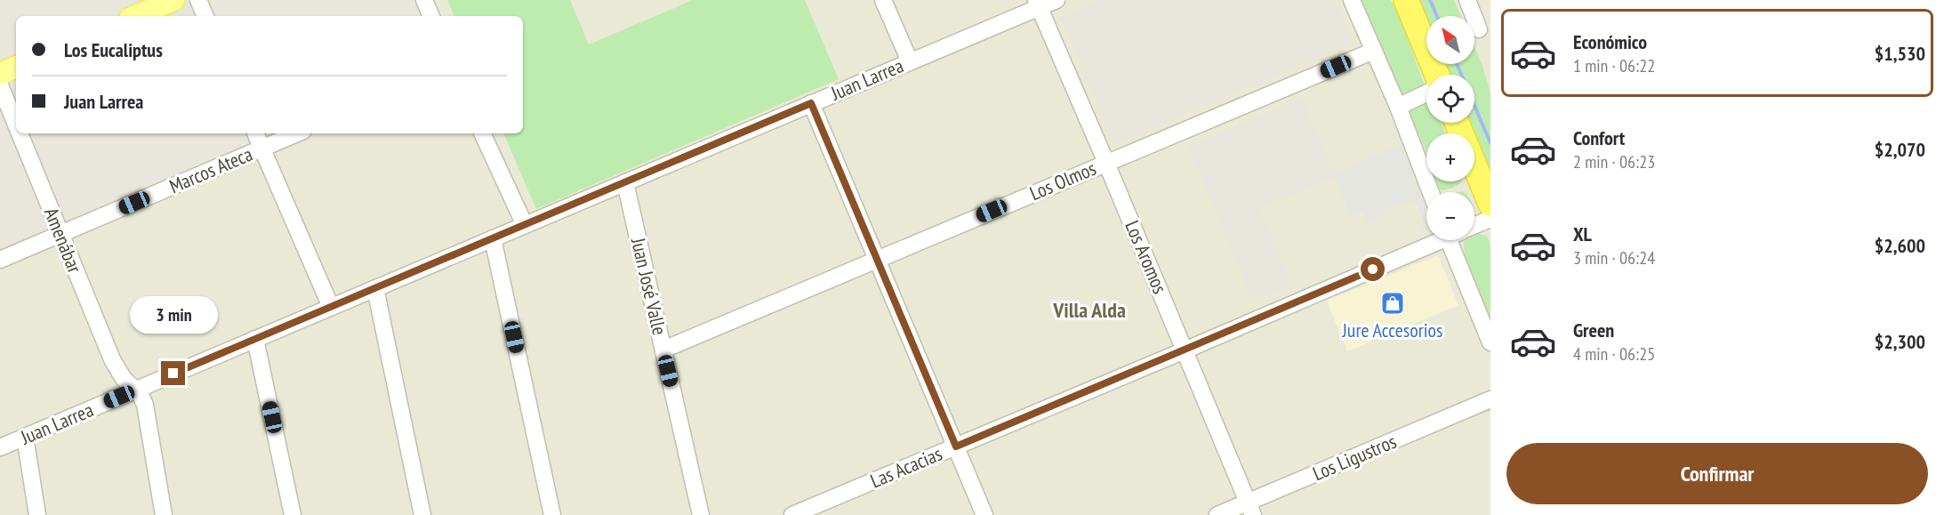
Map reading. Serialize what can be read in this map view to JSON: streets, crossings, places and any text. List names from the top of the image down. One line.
{"streets":{"street":["Juan Larrea","Marcos Ateca","Los Olmos","Amenábar","Los Aromos","Juan José Valle","Los Ligustros","Las Acacias"]},"crossings":[["Juan Larrea","Amenábar"],["Juan Larrea","Los Aromos"],["Juan Larrea","Juan José Valle"],["Marcos Ateca","Amenábar"],["Los Olmos","Los Aromos"],["Los Olmos","Juan José Valle"],["Los Aromos","Los Ligustros"],["Los Aromos","Las Acacias"]],"districts":["Villa Alda"],"places":{"shop":["Jure Accesorios"]},"north":"top left","page":{"list":[{"name":"Económico","note":"1 min · 06:22","value":"$1,530"},{"name":"Confort","note":"2 min · 06:23","value":"$2,070"},{"name":"XL","note":"3 min · 06:24","value":"$2,600"},{"name":"Green","note":"4 min · 06:25","value":"$2,300"}],"map_buttons":["+","−"],"banner":["Los Eucaliptus","Juan Larrea"],"bubble":"3 min","buttons":"Confirmar"}}
